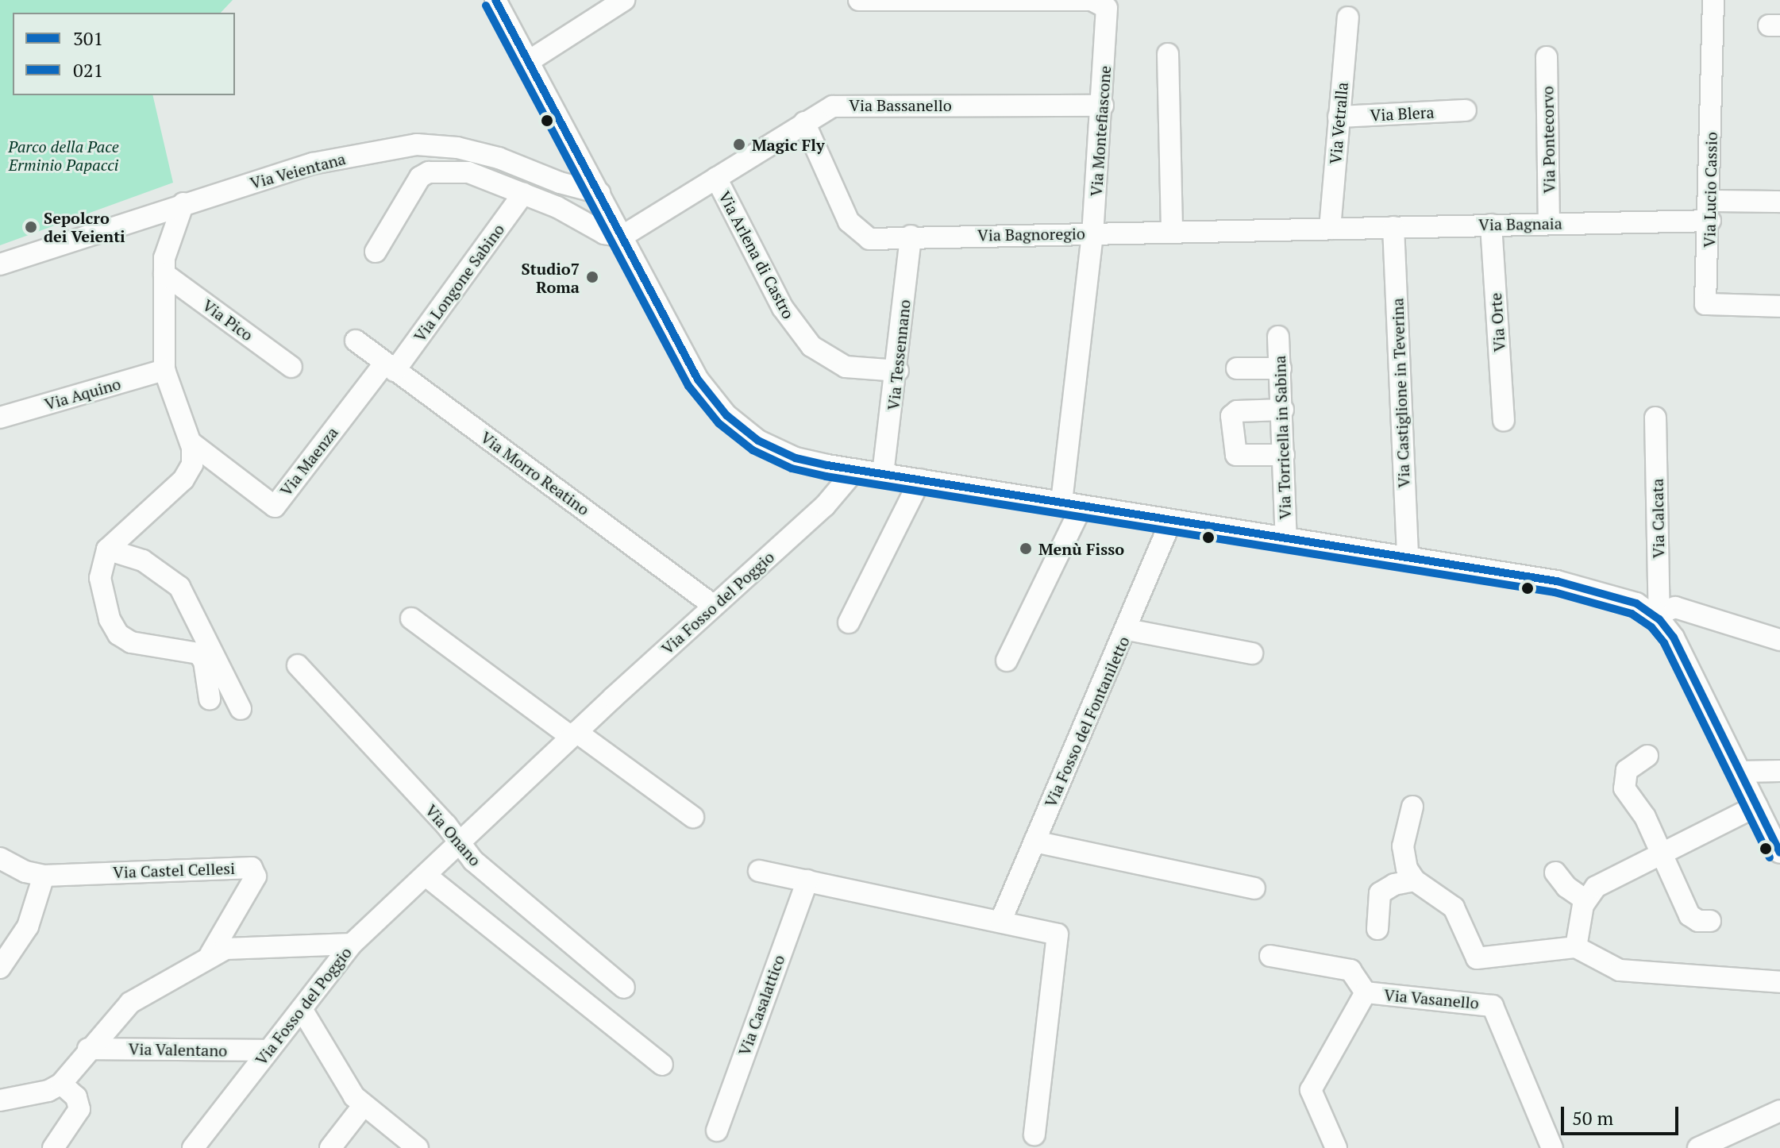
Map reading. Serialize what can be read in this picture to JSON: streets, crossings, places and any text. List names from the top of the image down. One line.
{"streets":{"street":["Via Bassanello","Via Blera","Via Vetralla","Via Montefiascone","Via Pontecorvo","Via Veientana","Via Lucio Cassio","Via Bagnaia","Via Bagnoregio","Via Arlena di Castro","Via Longone Sabino","Via Pico","Via Orte","Via Tessennano","Via Castiglione in Teverina","Via Aquino","Via Torricella in Sabina","Via Maenza","Via Morro Reatino","Via Calcata","Via Fosso del Poggio","Via Fosso del Fontaniletto","Via Onano","Via Castel Cellesi","Via Vasanello","Via Casalattico","Via Valentano"]},"crossings":[["Via Bassanello","Via Montefiascone"],["Via Bassanello","Via Bagnoregio"],["Via Bassanello","Via Arlena di Castro"],["Via Blera","Via Vetralla"],["Via Vetralla","Via Bagnaia"],["Via Vetralla","Via Bagnoregio"],["Via Montefiascone","Via Bagnoregio"],["Via Pontecorvo","Via Bagnaia"],["Via Lucio Cassio","Via Bagnaia"],["Via Bagnaia","Via Bagnoregio"],["Via Bagnaia","Via Orte"],["Via Bagnaia","Via Castiglione in Teverina"],["Via Bagnoregio","Via Tessennano"],["Via Arlena di Castro","Via Tessennano"],["Via Longone Sabino","Via Maenza"],["Via Longone Sabino","Via Morro Reatino"],["Via Maenza","Via Morro Reatino"],["Via Morro Reatino","Via Fosso del Poggio"],["Via Fosso del Poggio","Via Onano"],["Via Fosso del Poggio","Via Valentano"]],"parks":["Parco della Pace Erminio Papacci"],"places":["Magic Fly","Sepolcro dei Veienti","Studio7 Roma","Menù Fisso"],"lines":["transit line 301","transit line 021"],"legend":["301","021"],"scale_bar":"50 m"}
